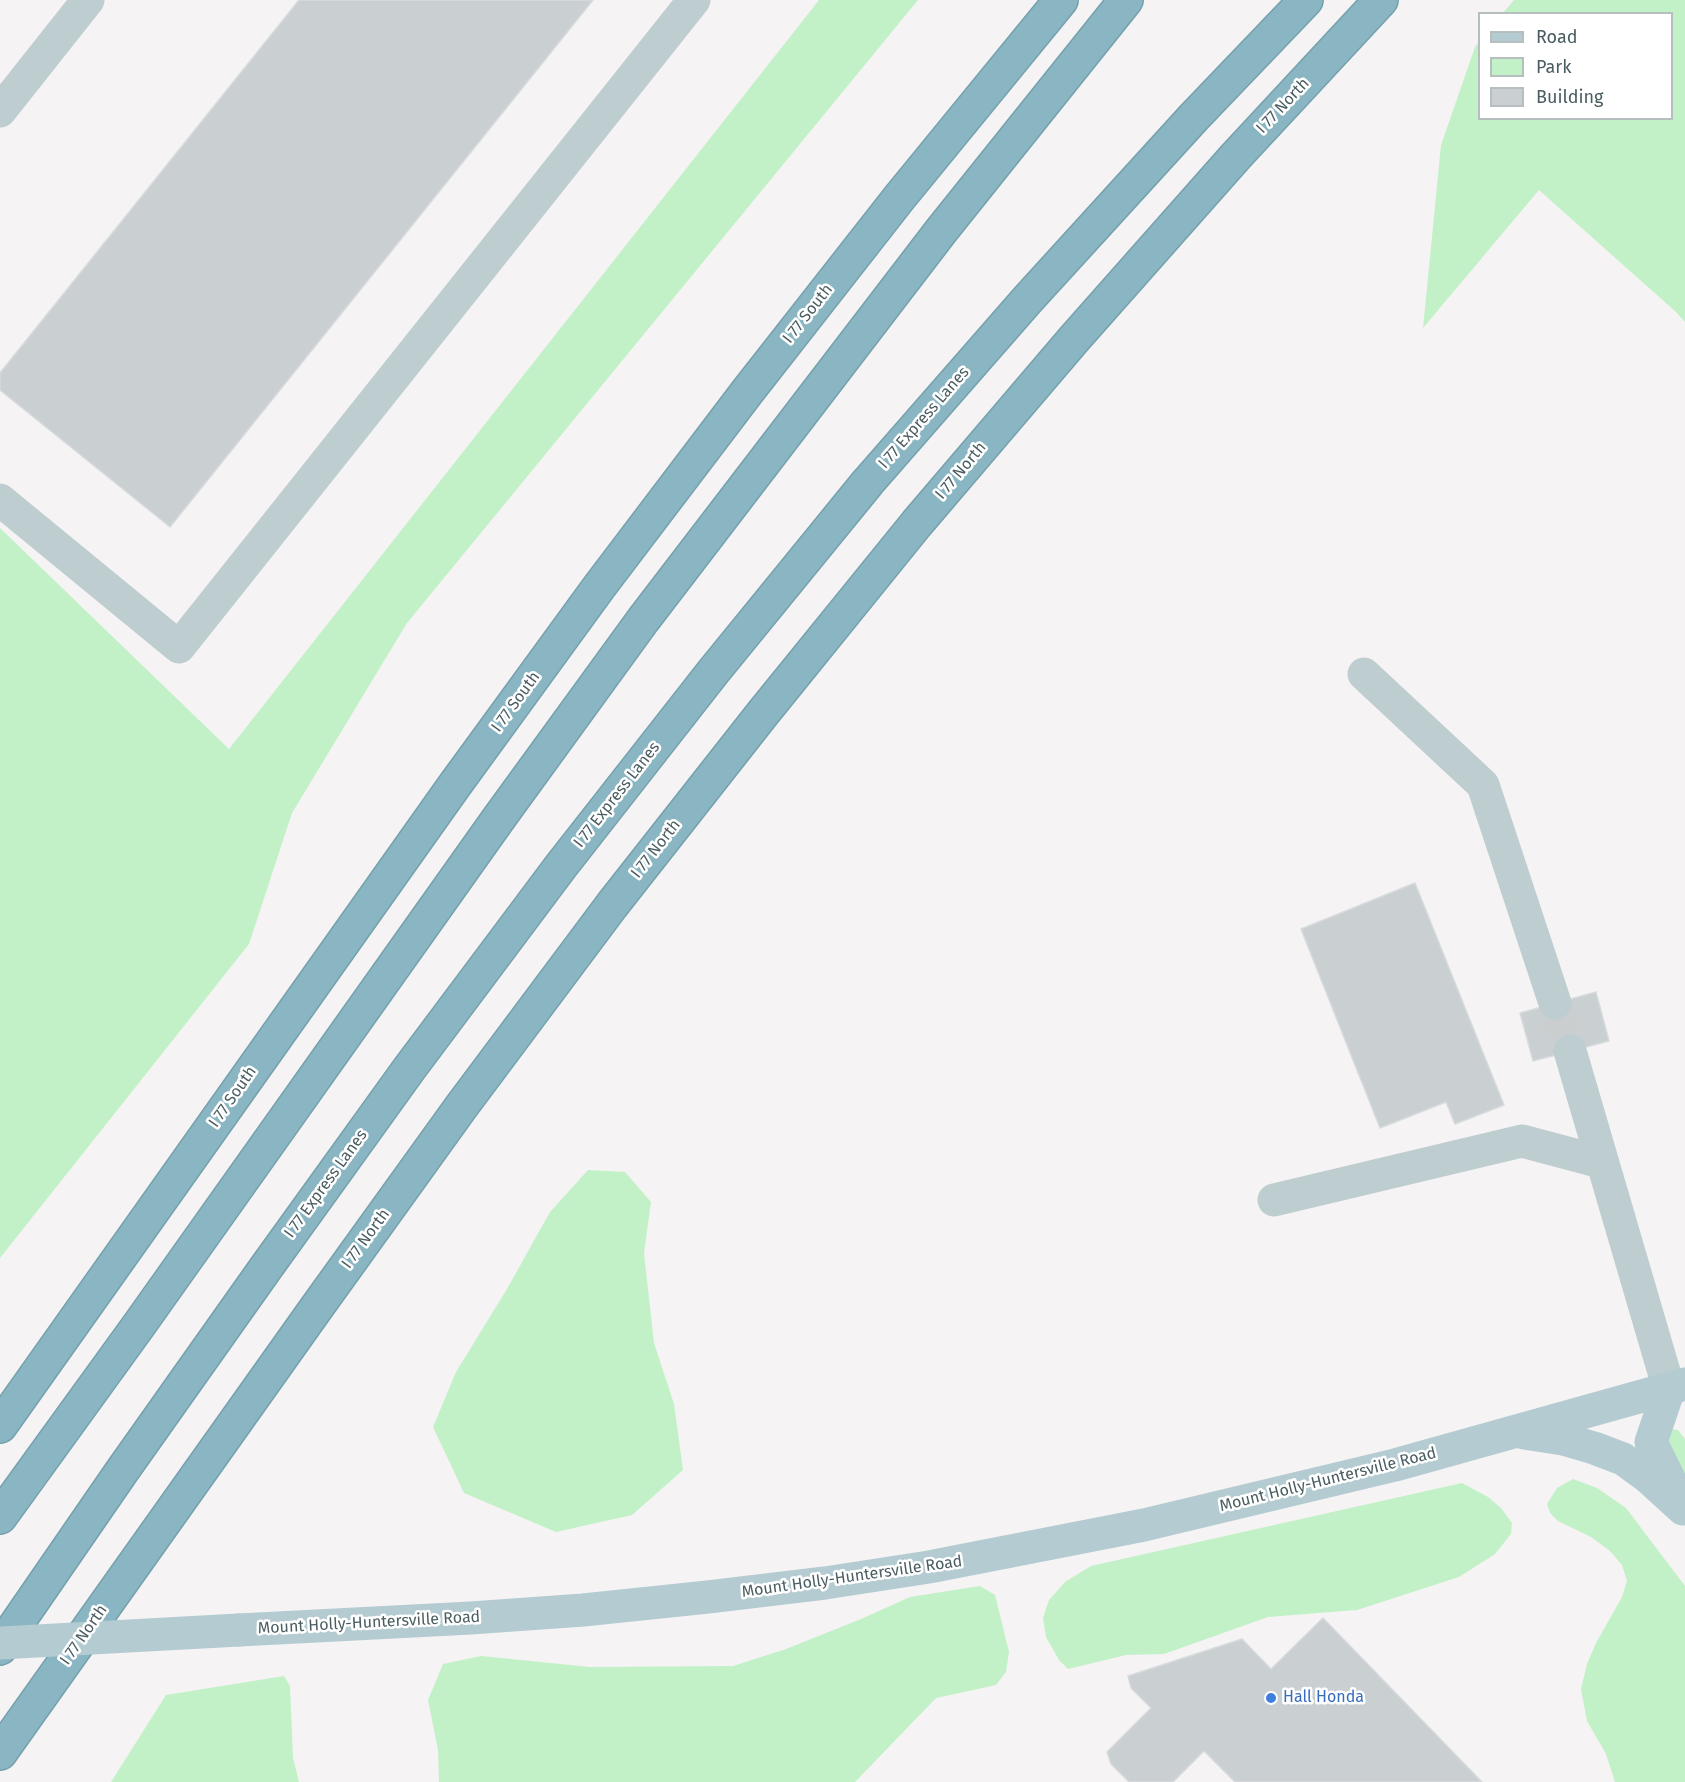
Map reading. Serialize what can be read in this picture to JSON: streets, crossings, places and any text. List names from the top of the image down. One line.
{"streets":{"highway":["I 77 North","I 77 South","I 77 Express Lanes"],"main road":["Mount Holly-Huntersville Road"]},"places":["Hall Honda"],"legend":["Road","Park","Building"]}
